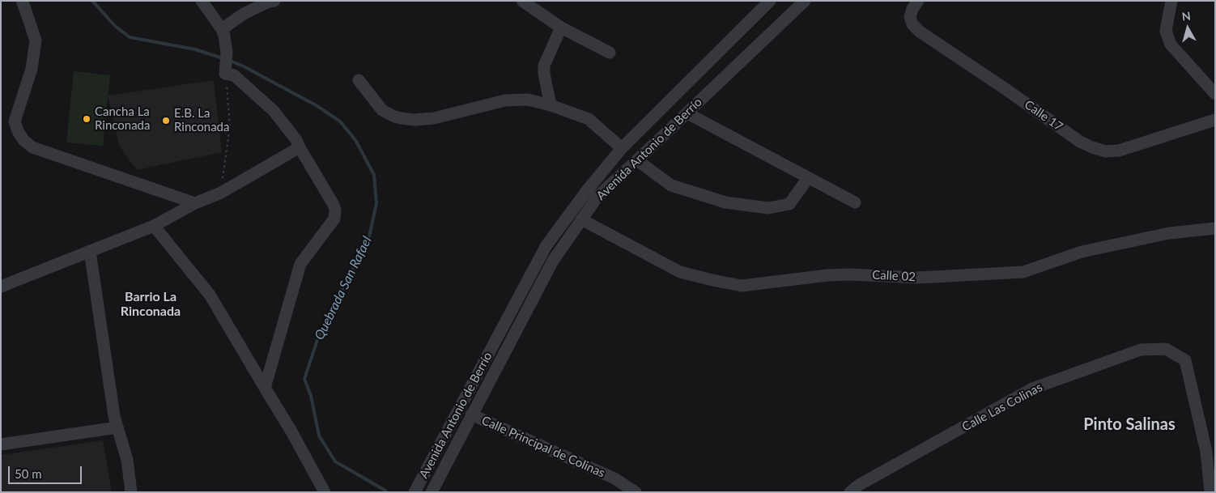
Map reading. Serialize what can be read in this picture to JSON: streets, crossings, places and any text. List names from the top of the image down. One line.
{"streets":{"street":["Calle 17","Avenida Antonio de Berrío","Calle 02","Calle Las Colinas","Calle Principal de Colinas"]},"crossings":[["Avenida Antonio de Berrío","Calle 02"],["Avenida Antonio de Berrío","Calle Principal de Colinas"]],"districts":["Barrio La Rinconada","Pinto Salinas"],"water":["Quebrada San Rafael"],"places":["Cancha La Rinconada","E.B. La Rinconada"],"scale_bar":"50 m","north":"top"}
